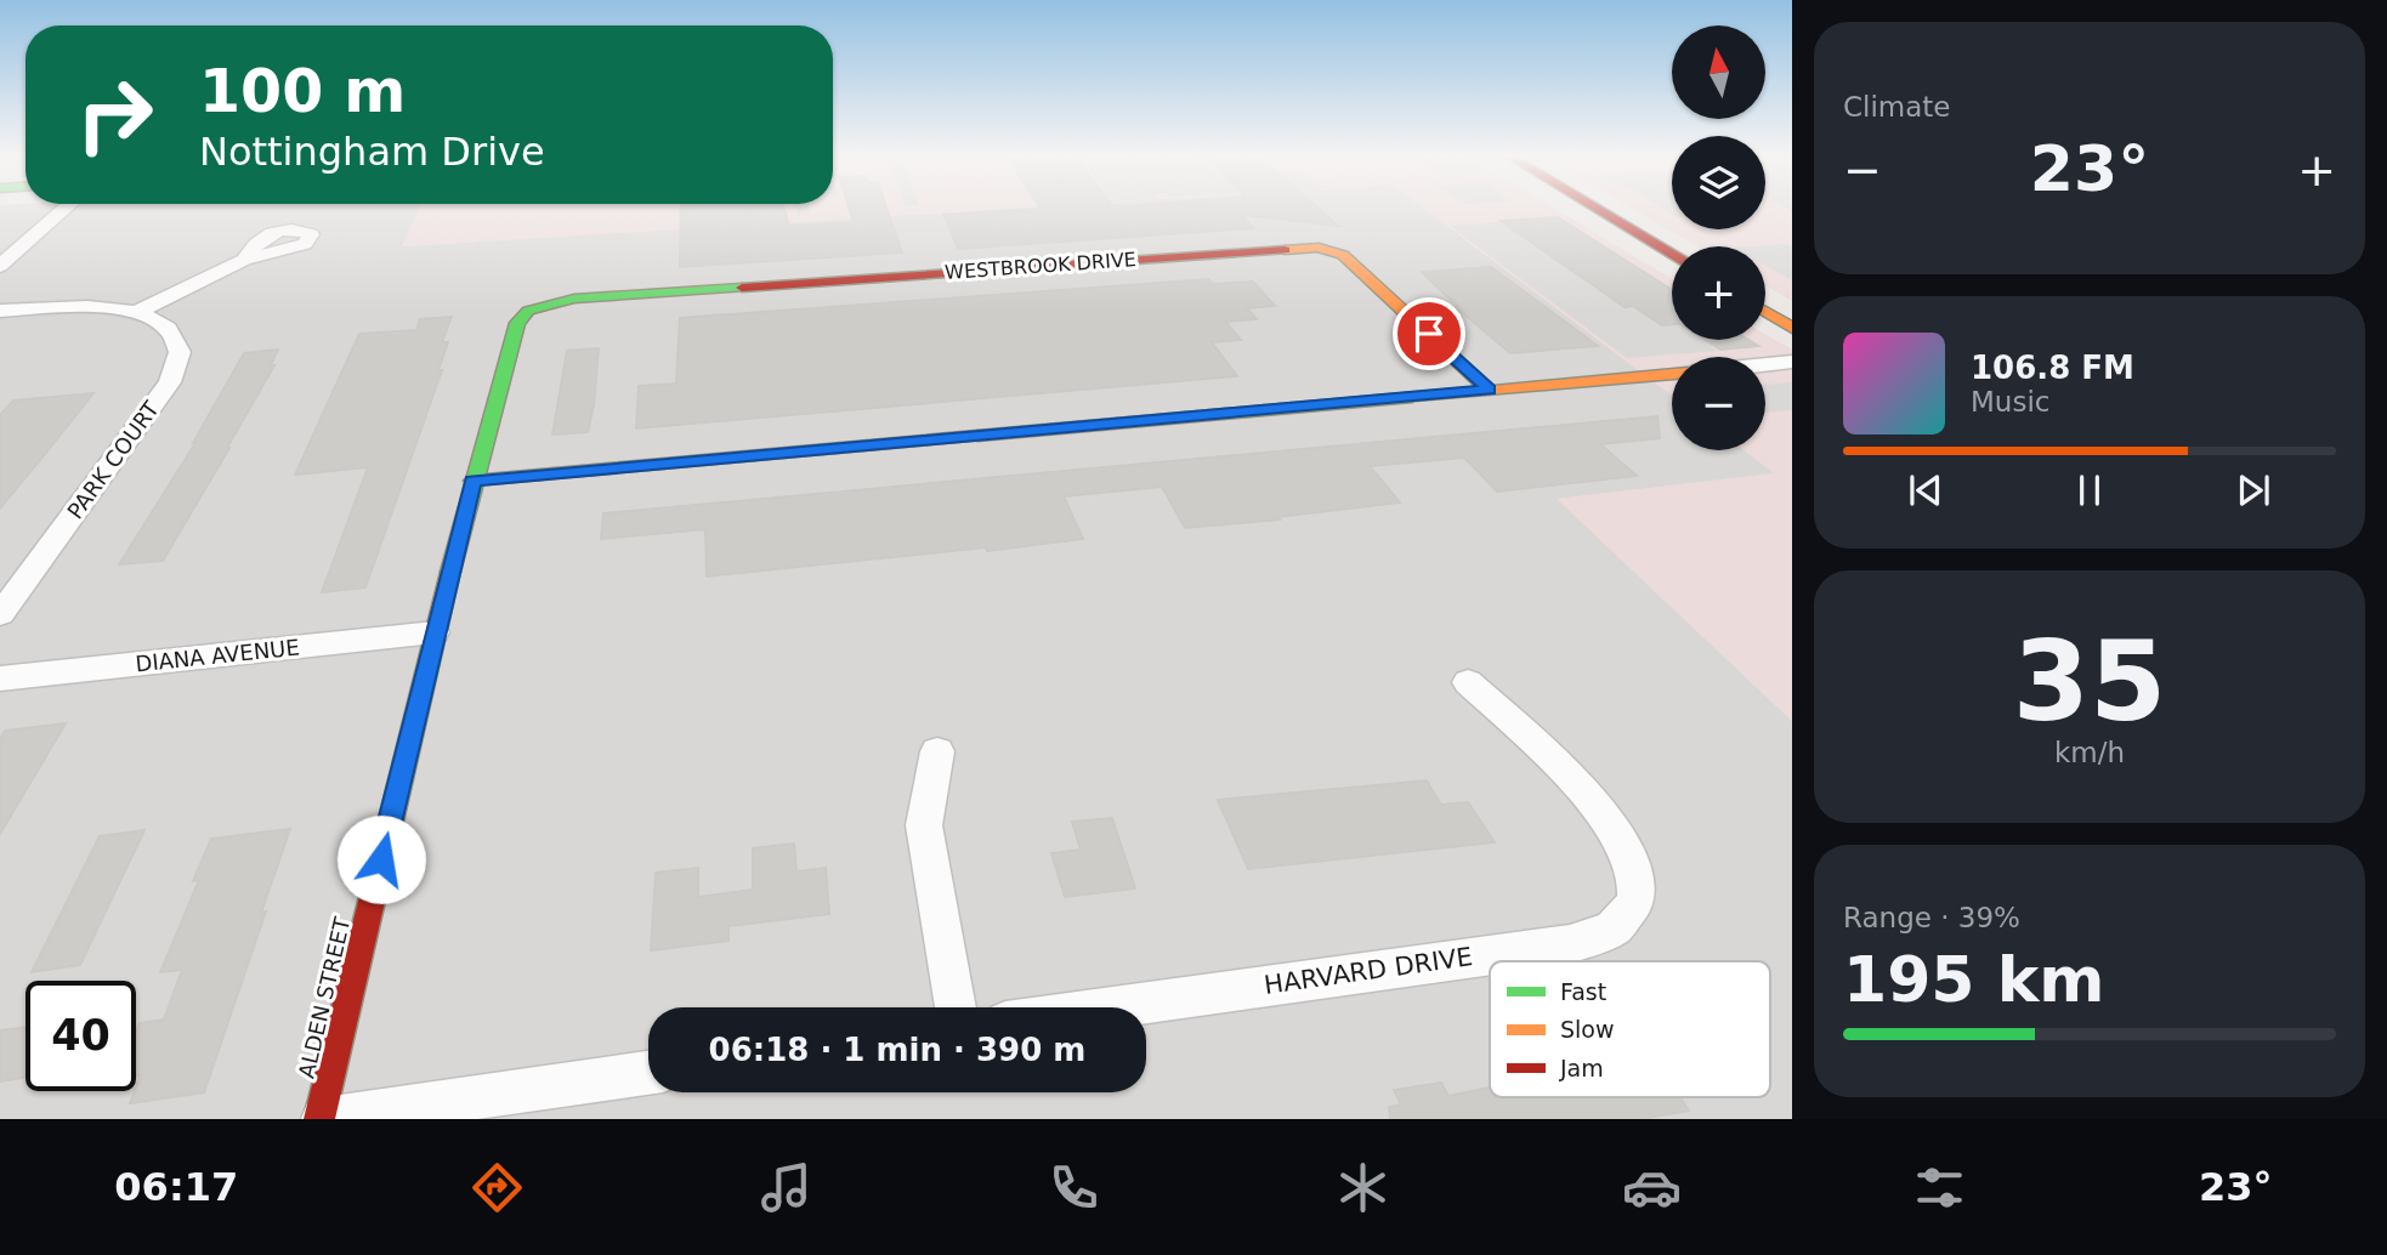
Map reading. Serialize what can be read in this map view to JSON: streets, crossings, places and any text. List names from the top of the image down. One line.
{"streets":{"street":["WESTBROOK DRIVE","PARK COURT","DIANA AVENUE","HARVARD DRIVE","ALDEN STREET"]},"crossings":[["WESTBROOK DRIVE","ALDEN STREET"],["DIANA AVENUE","ALDEN STREET"]],"legend":["Fast","Slow","Jam"],"north":"top","page":{"tile":["Climate",["35","km/h"],["Range · 39%","195 km"]],"map_buttons":["+","−"],"turn":["100 m","Nottingham Drive"],"heat":["−","23°","+"],"song":["106.8 FM","Music"],"limit":"40","trip":"06:18 · 1 min · 390 m","tabs":["06:17","23°"]}}
